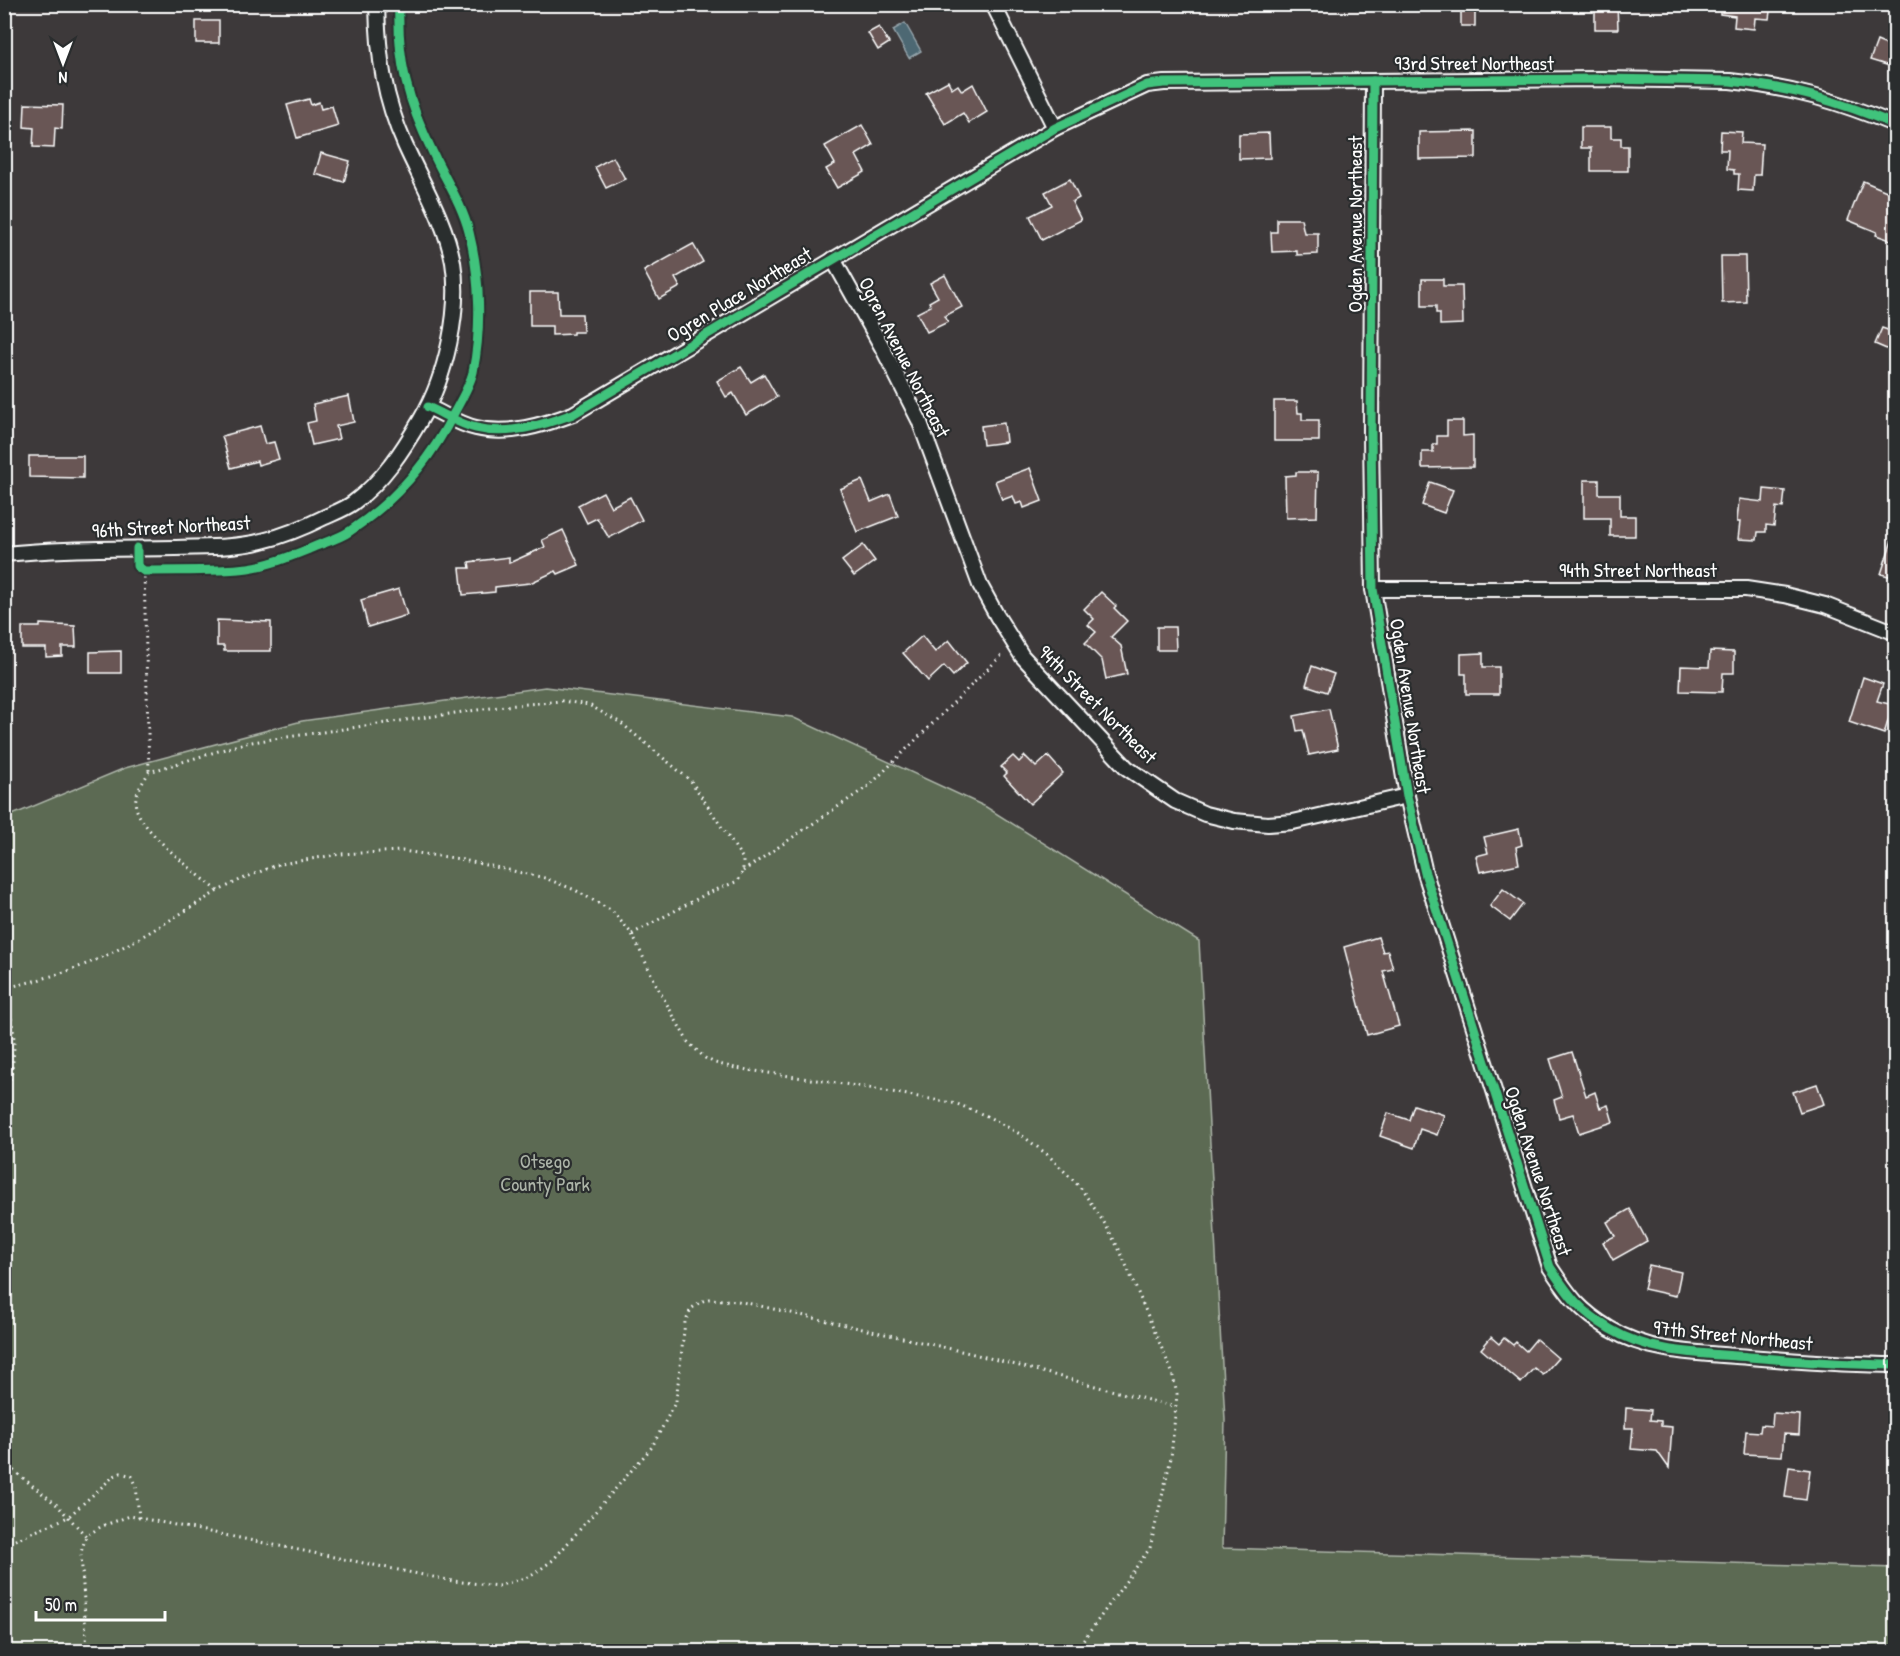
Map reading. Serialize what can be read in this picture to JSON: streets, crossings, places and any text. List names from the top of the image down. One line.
{"streets":{"street":["93rd Street Northeast","Ogden Avenue Northeast","Ogren Place Northeast","Ogren Avenue Northeast","96th Street Northeast","94th Street Northeast","97th Street Northeast"]},"crossings":[["93rd Street Northeast","Ogden Avenue Northeast"],["93rd Street Northeast","Ogren Place Northeast"],["Ogden Avenue Northeast","94th Street Northeast"],["Ogden Avenue Northeast","97th Street Northeast"],["Ogren Place Northeast","Ogren Avenue Northeast"],["Ogren Place Northeast","96th Street Northeast"],["Ogren Avenue Northeast","94th Street Northeast"]],"parks":["Otsego County Park"],"scale_bar":"50 m","north":"bottom"}
